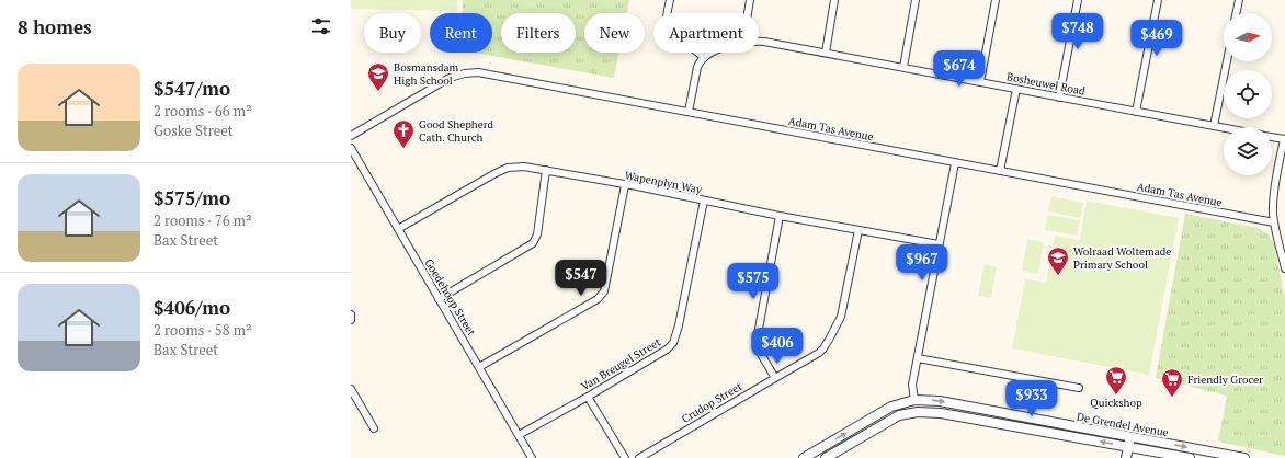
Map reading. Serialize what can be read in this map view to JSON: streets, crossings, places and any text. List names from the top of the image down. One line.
{"streets":{"street":["Bosheuwel Road","Adam Tas Avenue","Wapenplyn Way","Goedehoop Street","Van Breugel Street","Crudop Street","De Grendel Avenue"]},"crossings":[["Wapenplyn Way","Goedehoop Street"],["Wapenplyn Way","Van Breugel Street"],["Wapenplyn Way","Crudop Street"],["Goedehoop Street","Van Breugel Street"]],"places":{"school or university":["Bosmansdam High School","Wolraad Woltemade Primary School"],"church":["Good Shepherd Cath. Church"],"supermarket":["Quickshop","Friendly Grocer"]},"north":"right","page":{"heading":"8 homes","price":["$748","$469","$674","$967","$547","$575","$406","$933"],"chip":["Buy","Rent","Filters","New","Apartment"],"list":[{"name":"$547/mo","note":"2 rooms · 66 m² · Goske Street"},{"name":"$575/mo","note":"2 rooms · 76 m² · Bax Street"},{"name":"$406/mo","note":"2 rooms · 58 m² · Bax Street"}]}}
